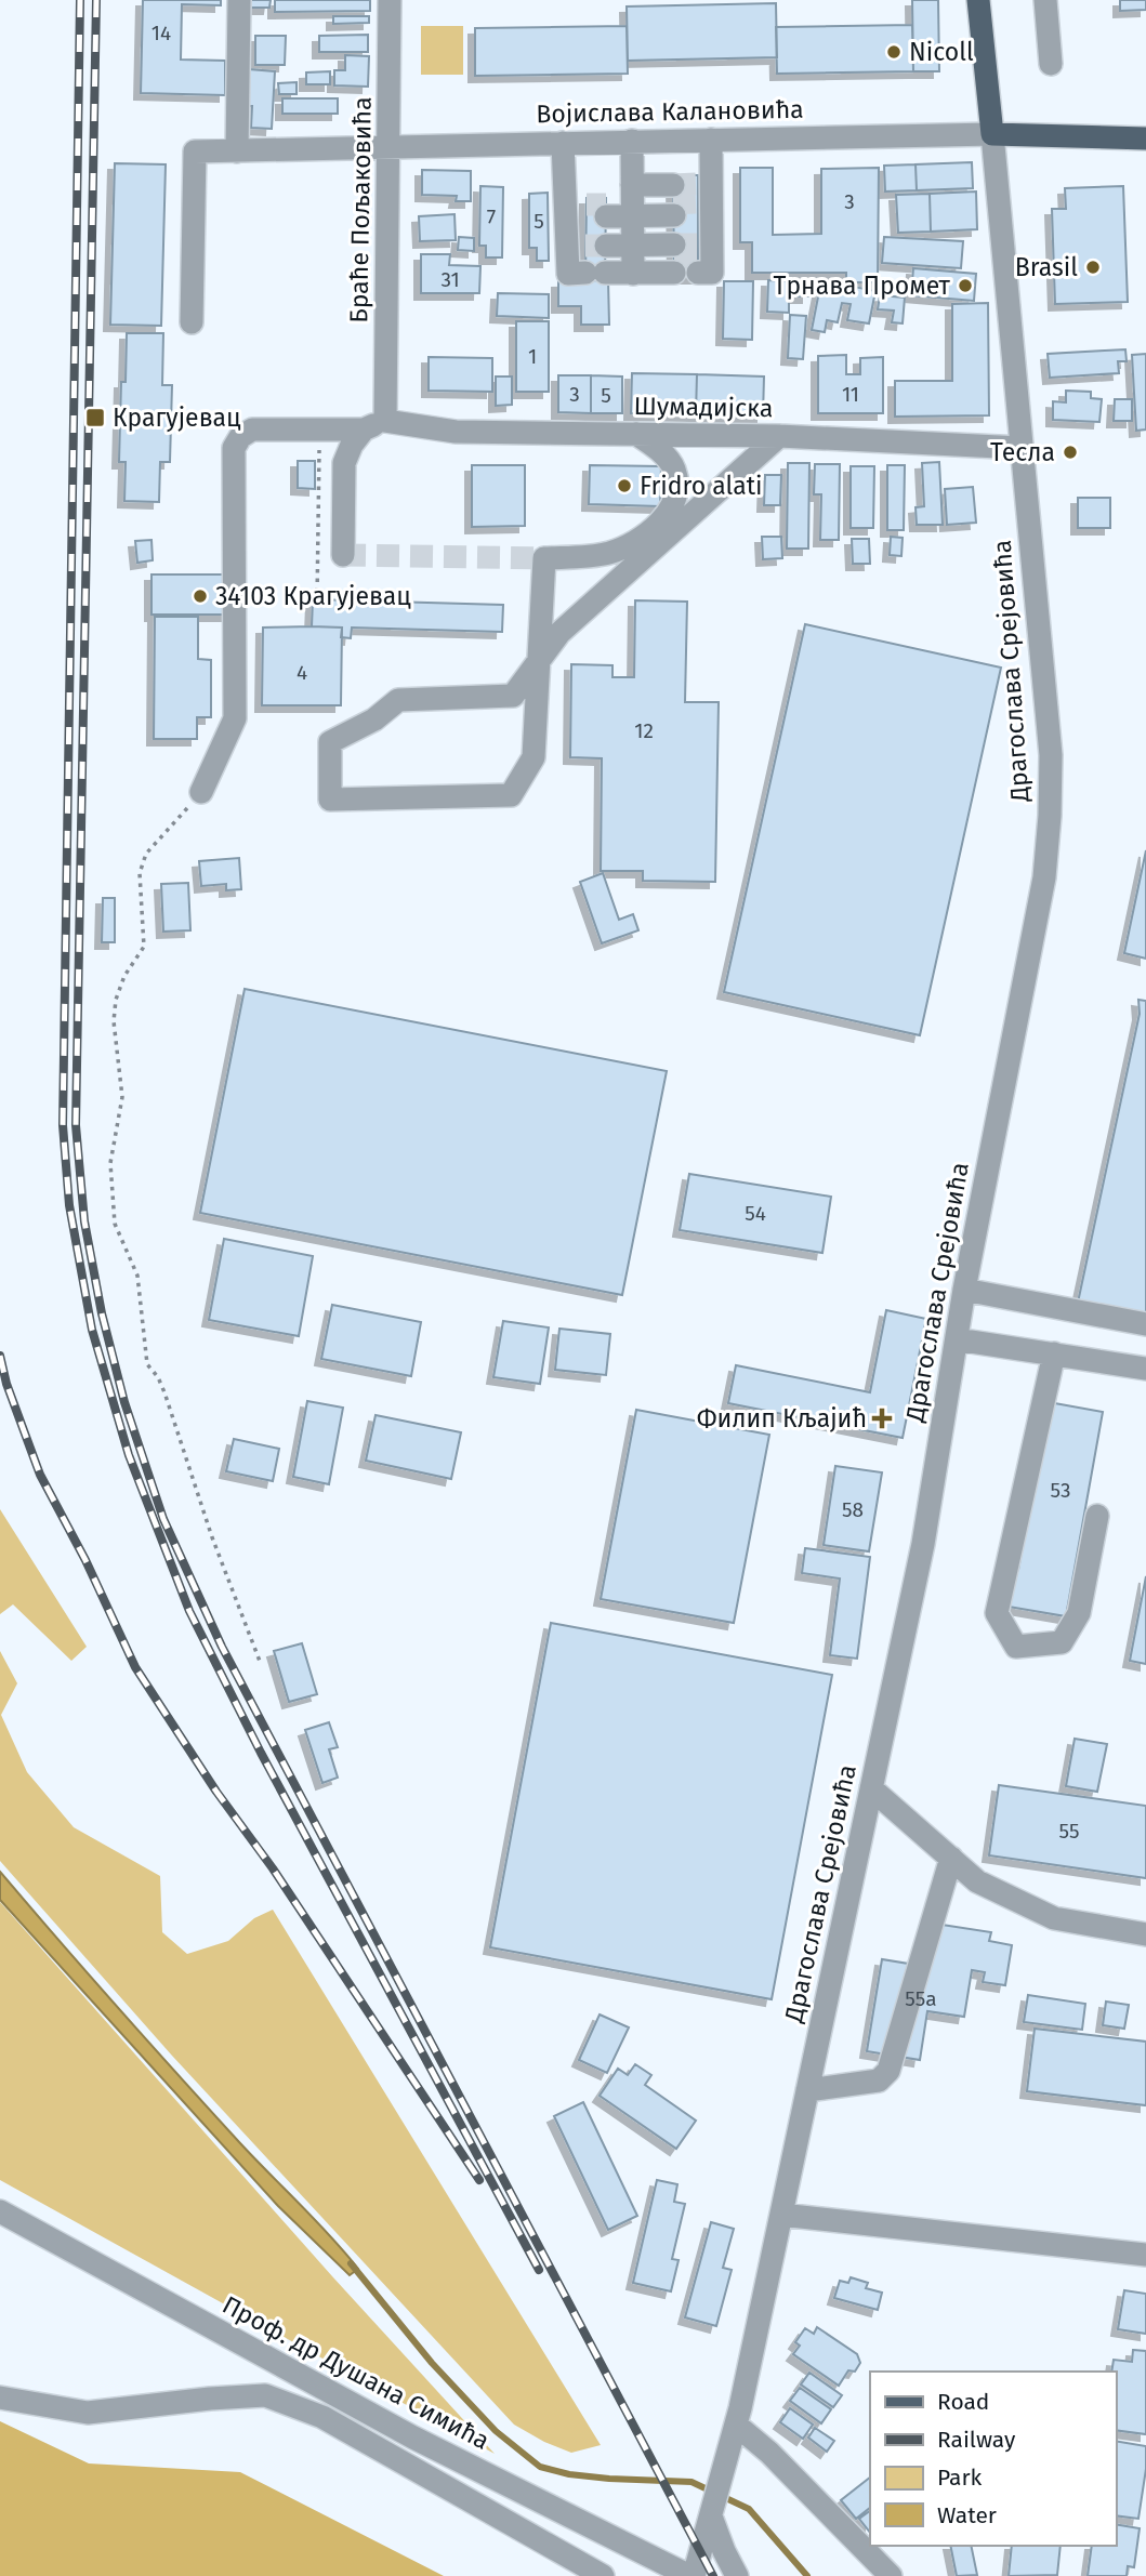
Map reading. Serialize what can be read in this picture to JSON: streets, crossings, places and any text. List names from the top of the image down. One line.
{"streets":{"main road":["Војислава Калановића","Драгослава Срејовића"],"street":["Браће Пољаковића","Шумадијска","Проф. др Душана Симића"]},"crossings":[["Војислава Калановића","Браће Пољаковића"],["Војислава Калановића","Драгослава Срејовића"],["Браће Пољаковића","Шумадијска"],["Шумадијска","Драгослава Срејовића"],["Драгослава Срејовића","Проф. др Душана Симића"]],"places":{"other":["Nicoll","Brasil","Трнава Промет","Тесла","Fridro alati","34103 Крагујевац"],"transit":["Крагујевац"],"health":["Филип Кљајић"]},"house_numbers":["14","3","7","5","31","1","3","11","5","4","12","54","53","58","55","55a"],"legend":["Road","Railway","Park","Water"]}
